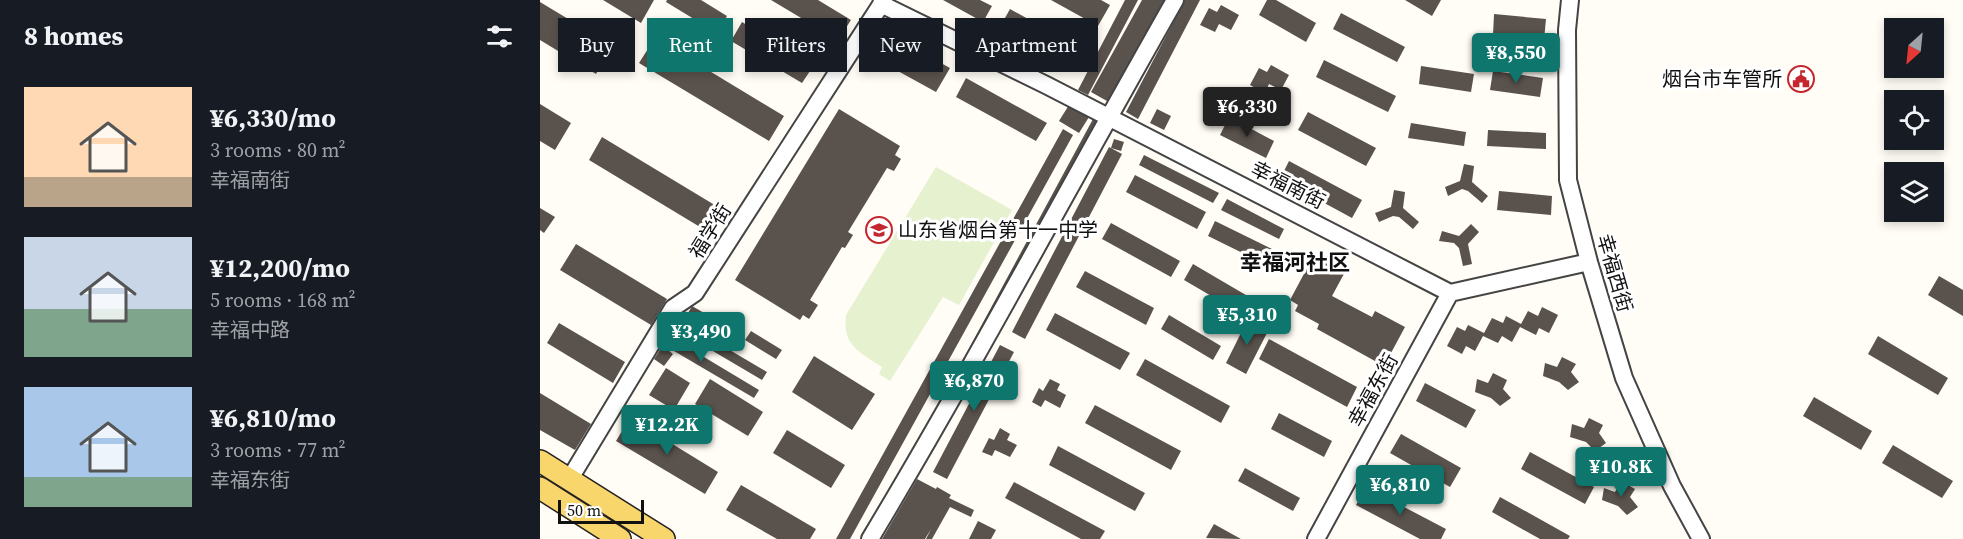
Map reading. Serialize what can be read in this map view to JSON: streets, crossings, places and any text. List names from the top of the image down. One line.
{"streets":{"street":["幸福南街","福学街","幸福西街","幸福东街"]},"crossings":[["幸福南街","福学街"],["幸福南街","幸福东街"]],"districts":["幸福河社区"],"places":{"public building":["烟台市车管所"],"school or university":["山东省烟台第十一中学"]},"scale_bar":"50 m","north":"bottom left","page":{"heading":"8 homes","chip":["Buy","Rent","Filters","New","Apartment"],"price":["¥8,550","¥6,330","¥5,310","¥3,490","¥6,870","¥12.2K","¥10.8K","¥6,810"],"list":[{"name":"¥6,330/mo","note":"3 rooms · 80 m² · 幸福南街"},{"name":"¥12,200/mo","note":"5 rooms · 168 m² · 幸福中路"},{"name":"¥6,810/mo","note":"3 rooms · 77 m² · 幸福东街"}],"scale":"50 m"}}
